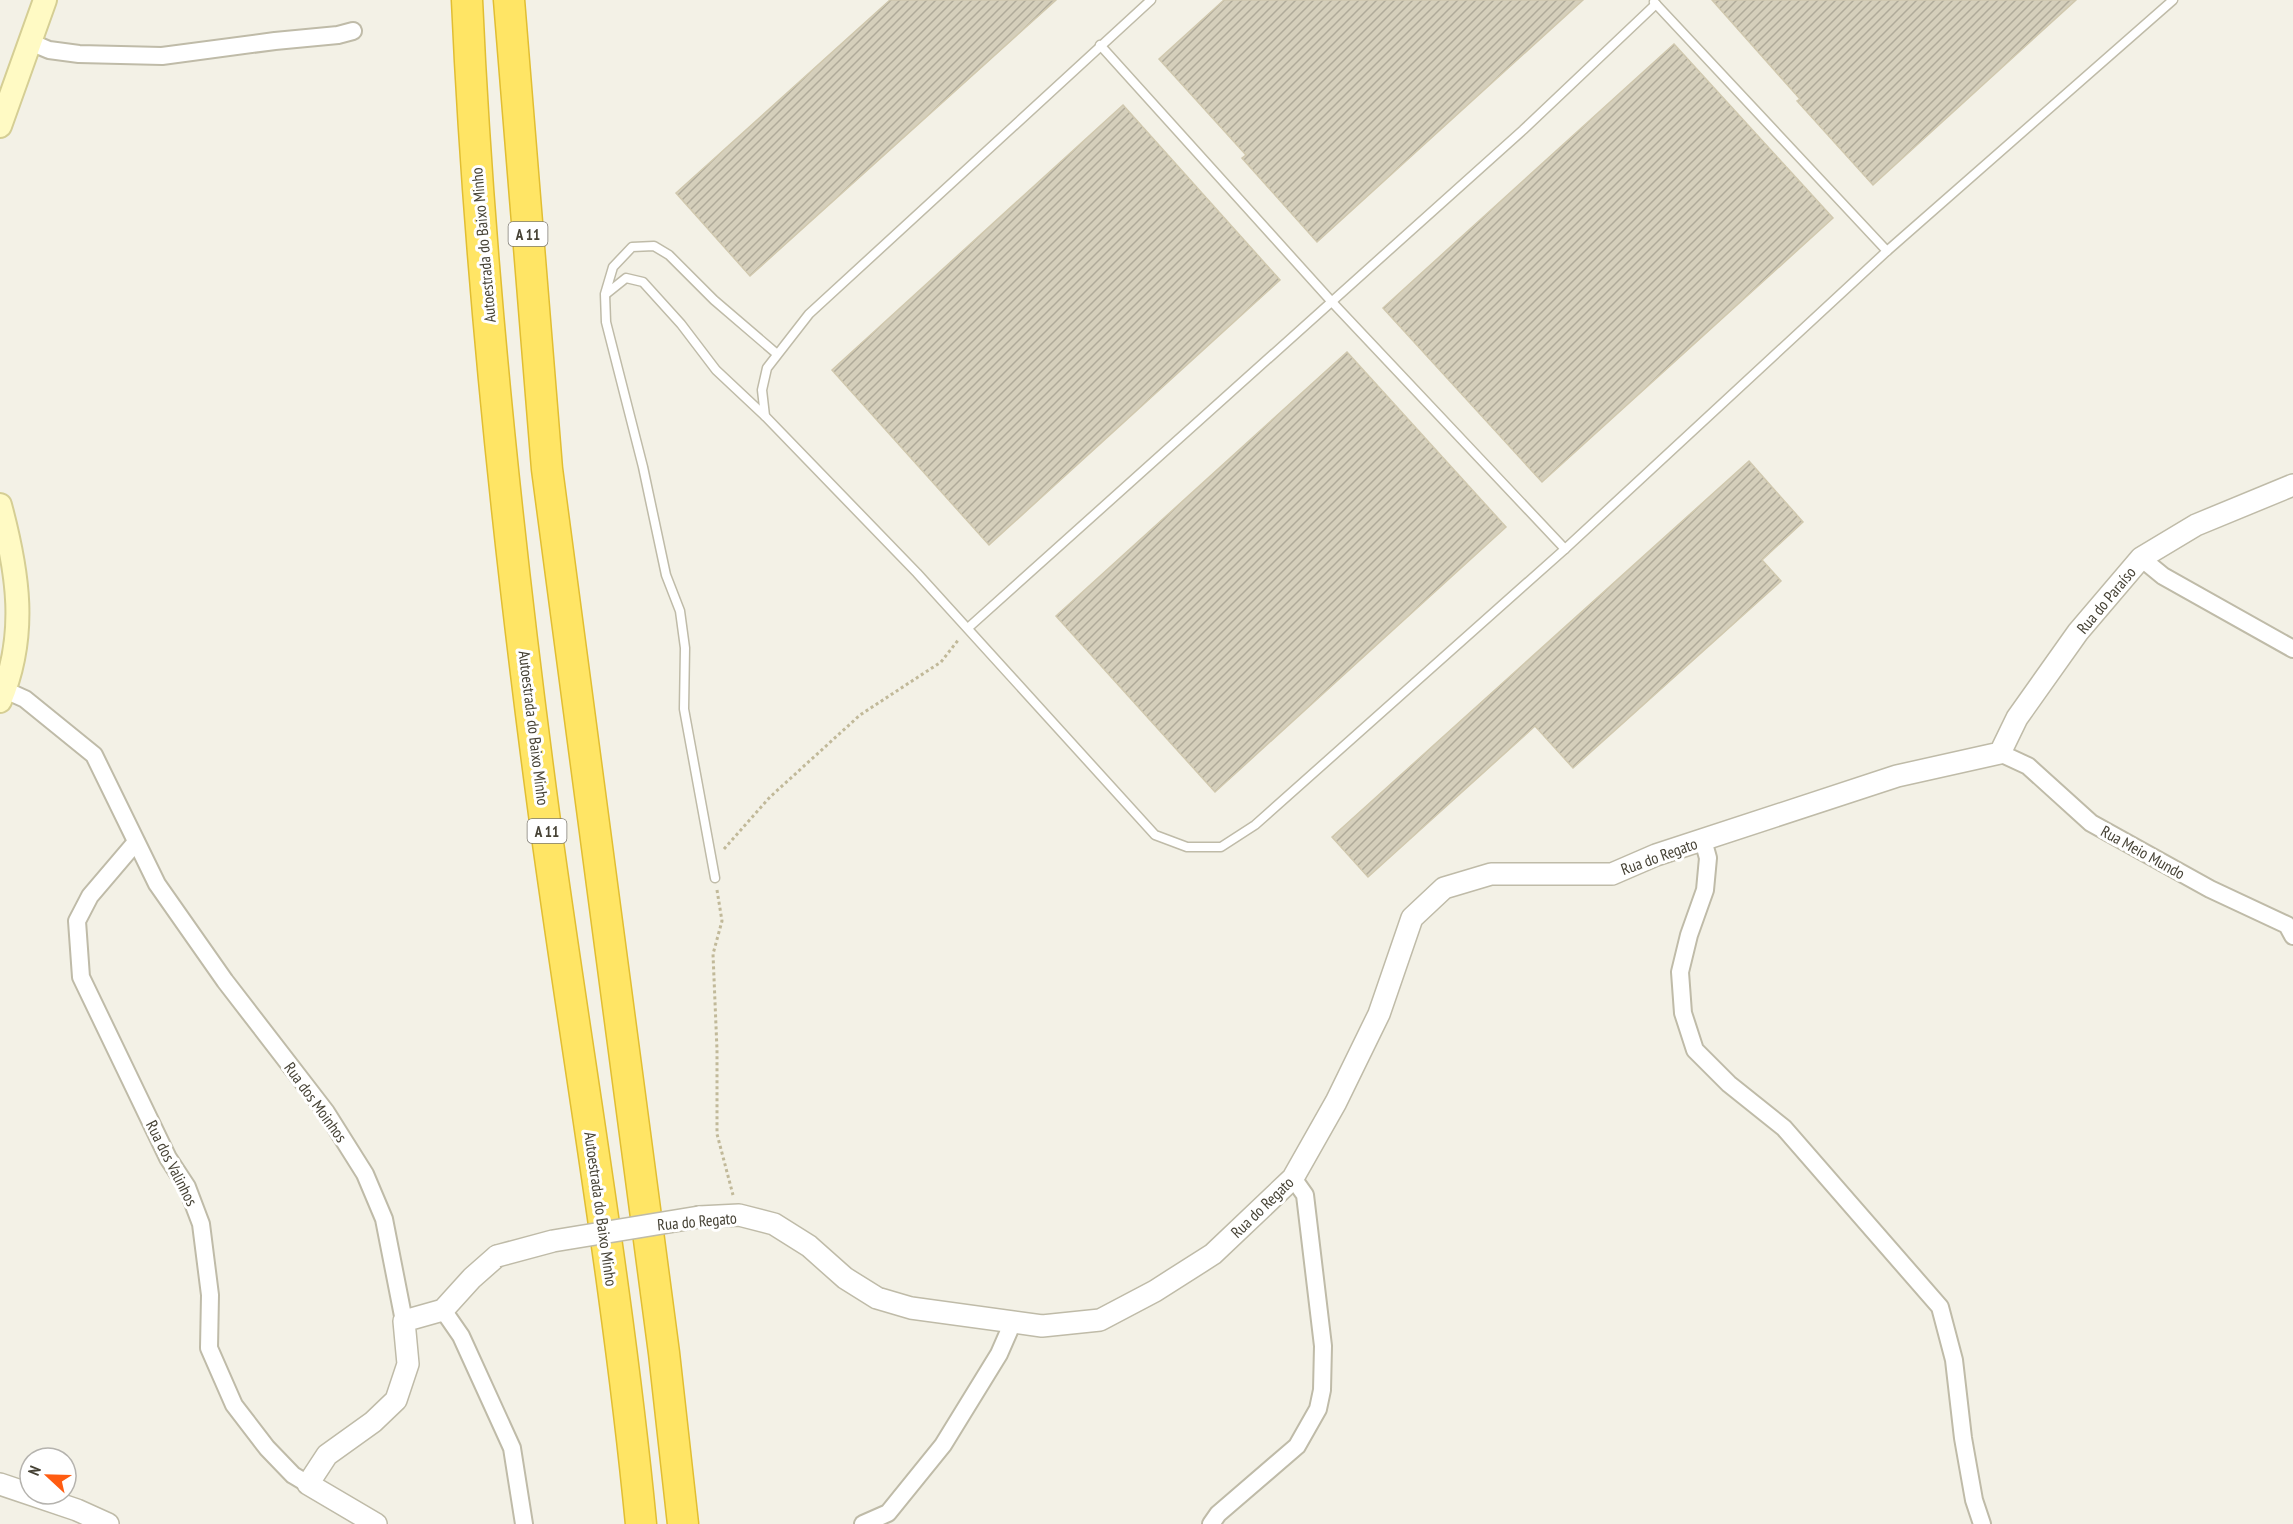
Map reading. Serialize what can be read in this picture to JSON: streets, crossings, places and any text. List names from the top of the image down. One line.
{"streets":{"highway":["A 11","Autoestrada do Baixo Minho"],"street":["Rua do Paraíso","Rua Meio Mundo","Rua do Regato","Rua dos Moinhos","Rua dos Valinhos"]},"crossings":[["Rua do Paraíso","Rua Meio Mundo"],["Rua do Paraíso","Rua do Regato"],["Rua Meio Mundo","Rua do Regato"],["Rua dos Moinhos","Rua dos Valinhos"]],"north":"left"}
